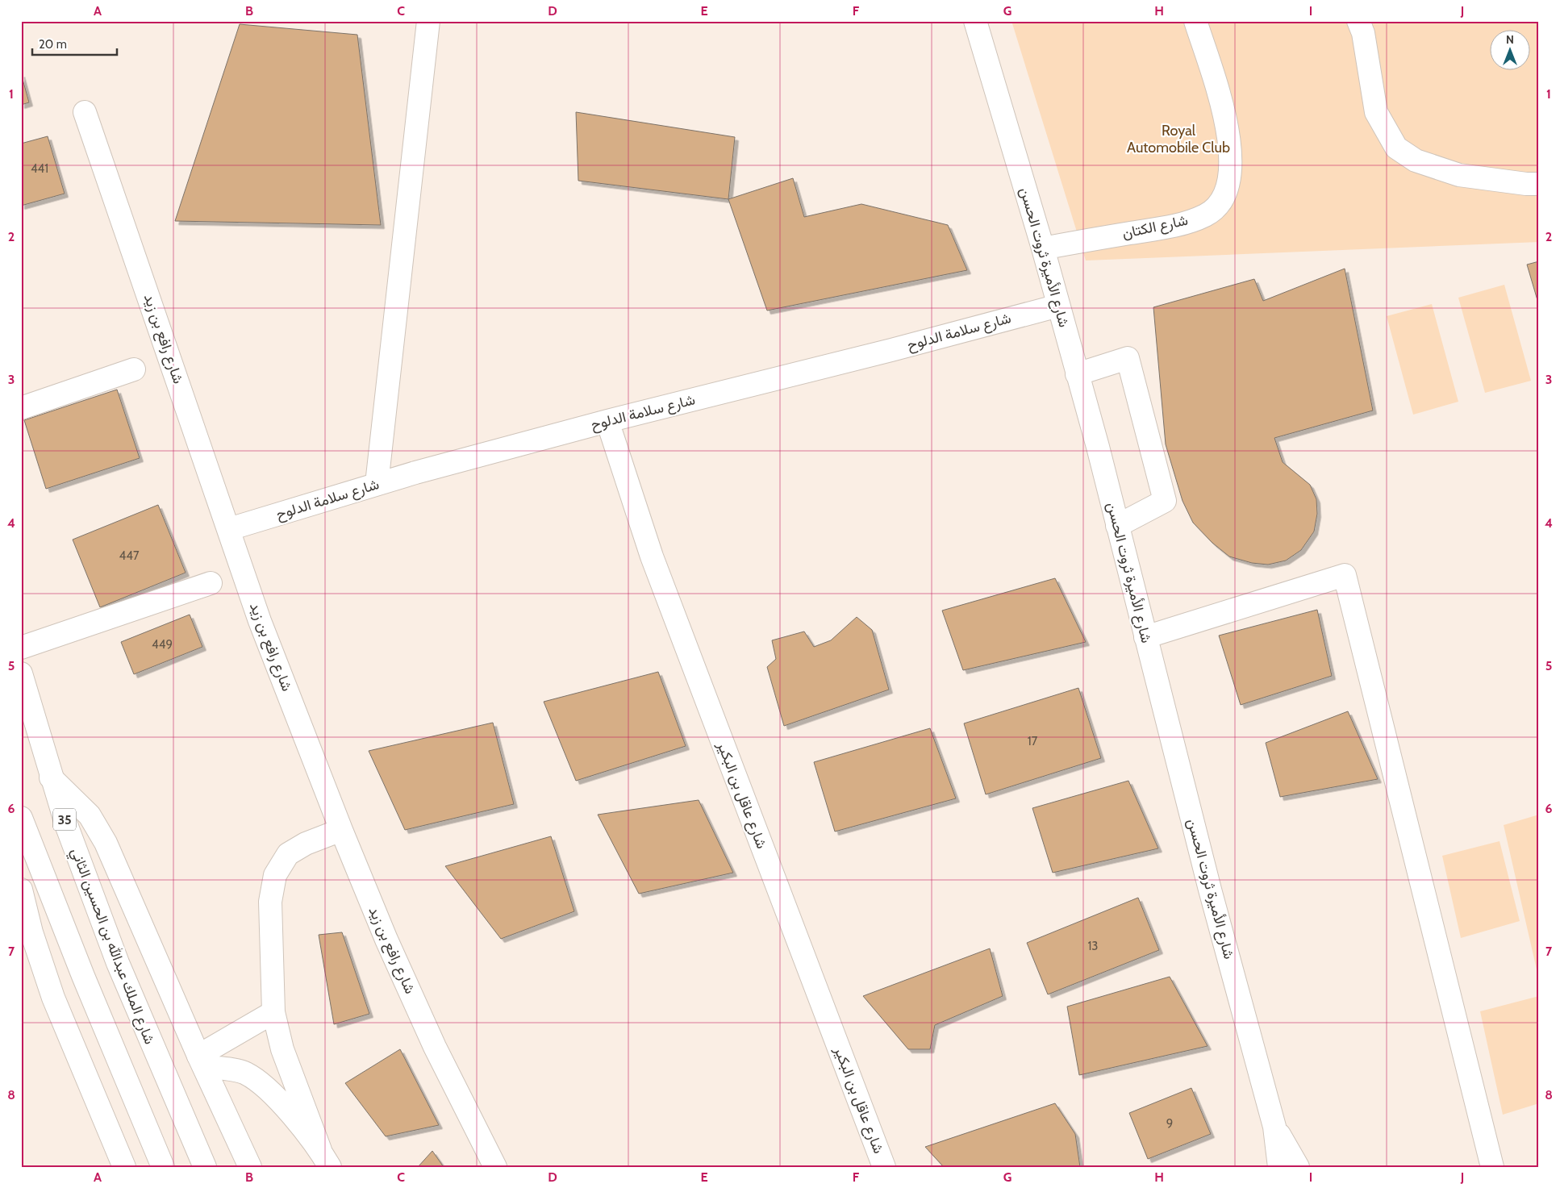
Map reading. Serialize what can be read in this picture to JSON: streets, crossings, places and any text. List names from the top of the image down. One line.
{"streets":{"main road":["شارع الكتان","شارع الأميرة ثروت الحسن","شارع سلامة الدلوح","شارع رافع بن زيد","شارع عاقل بن البكير","35","شارع الملك عبدالله بن الحسين الثاني"]},"crossings":[["شارع الكتان","شارع الأميرة ثروت الحسن"],["شارع الأميرة ثروت الحسن","شارع سلامة الدلوح"],["شارع سلامة الدلوح","شارع رافع بن زيد"],["شارع سلامة الدلوح","شارع عاقل بن البكير"]],"parks":["Royal Automobile Club"],"house_numbers":["441","447","449","17","13","9"],"scale_bar":"20 m","north":"top","grid":{"columns":["A","B","C","D","E","F","G","H","I","J"],"rows":["1","2","3","4","5","6","7","8"]}}
